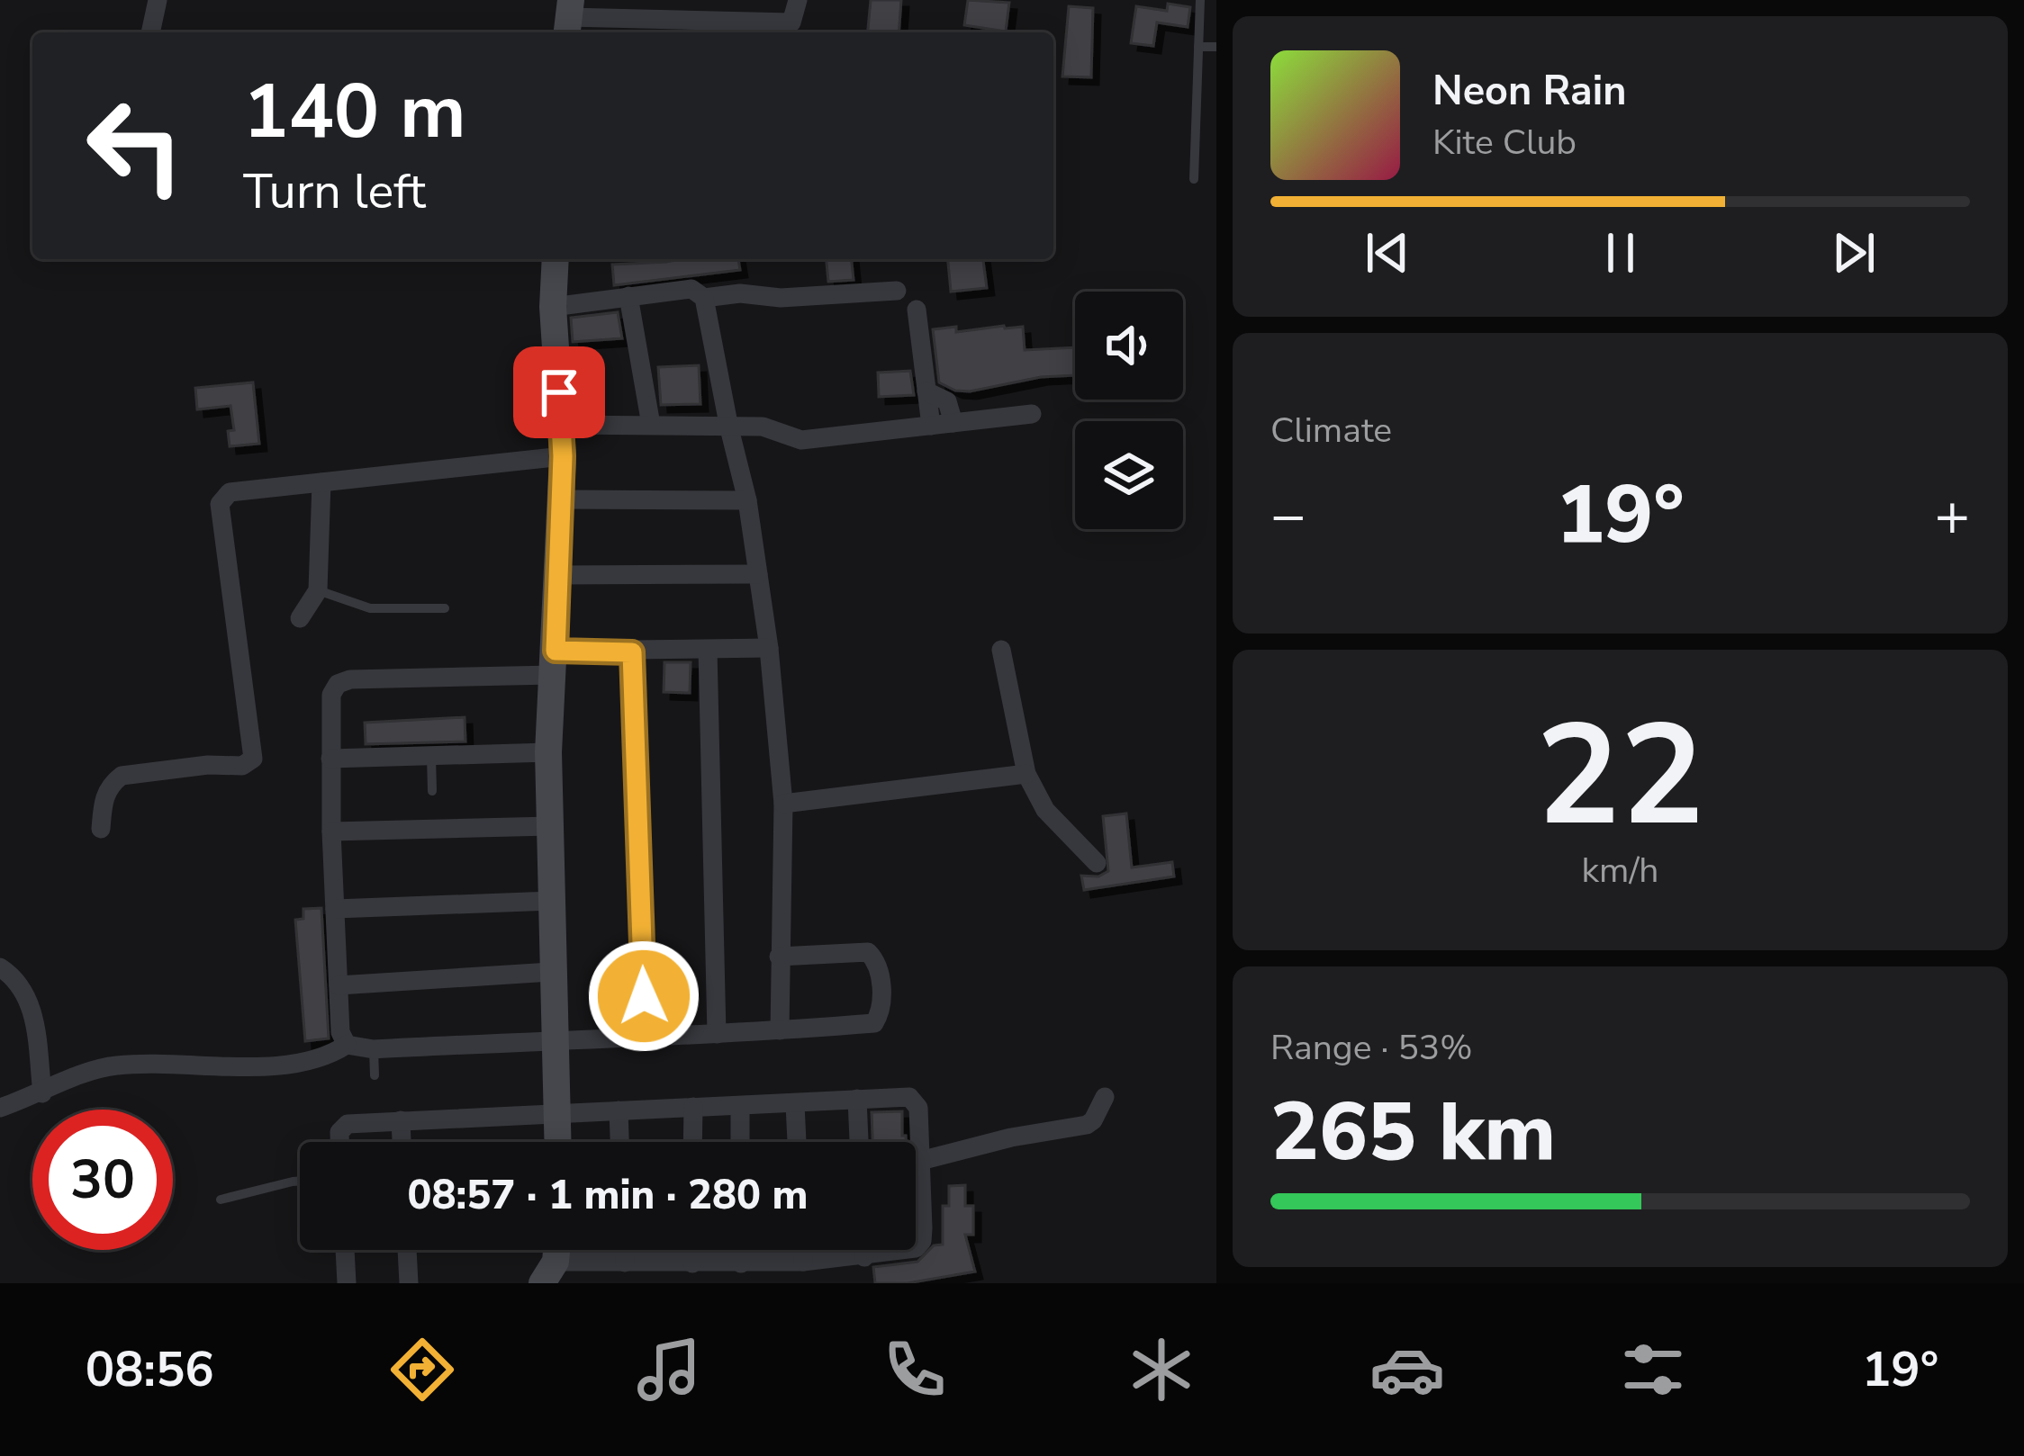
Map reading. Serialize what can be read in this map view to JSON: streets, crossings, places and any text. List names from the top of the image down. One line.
{"page":{"turn":["140 m","Turn left"],"song":["Neon Rain","Kite Club"],"tile":["Climate",["22","km/h"],["Range · 53%","265 km"]],"heat":["−","19°","+"],"limit":"30","trip":"08:57 · 1 min · 280 m","tabs":["08:56","19°"]}}
